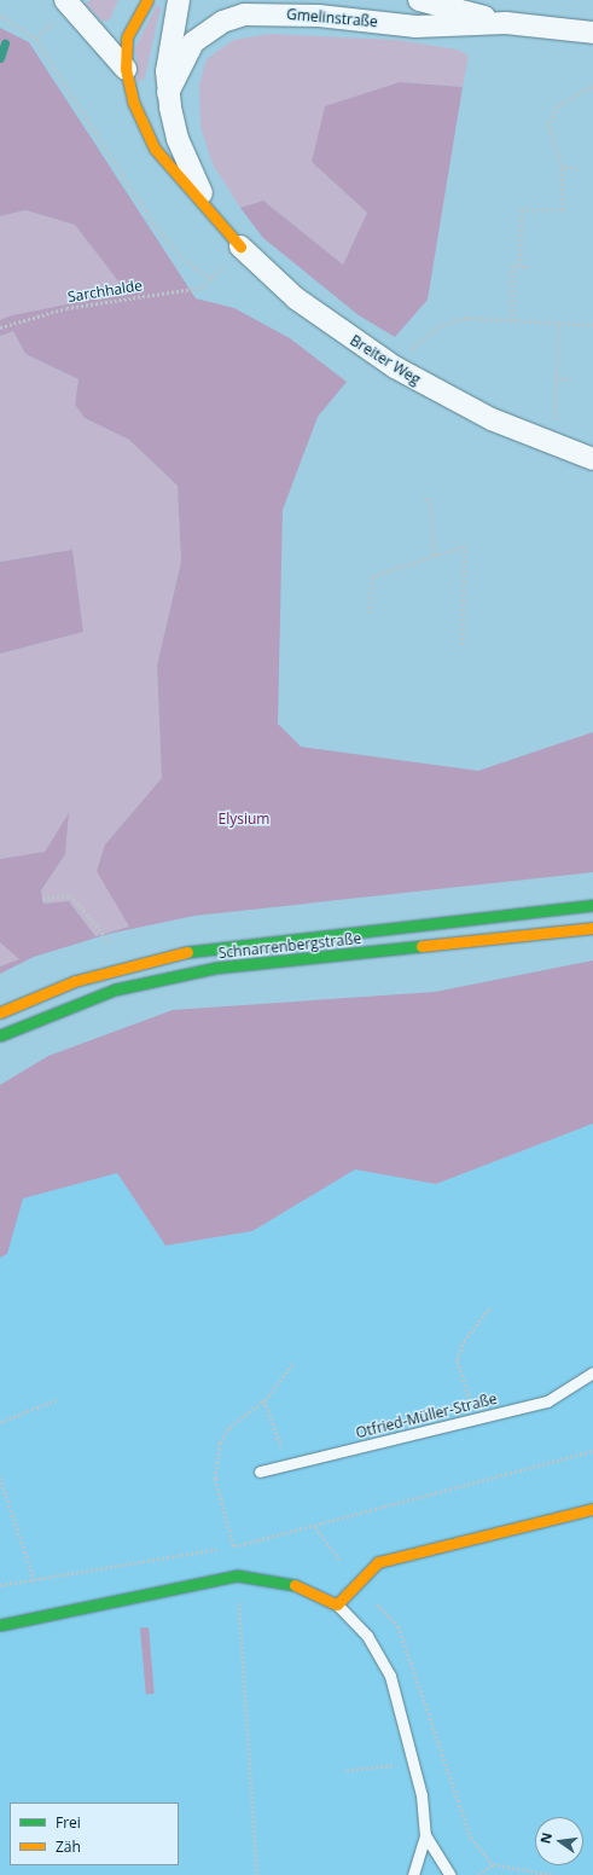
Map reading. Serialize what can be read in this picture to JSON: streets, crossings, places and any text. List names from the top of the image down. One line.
{"streets":{"street":["Gmelinstraße","Breiter Weg","Schnarrenbergstraße"],"lane":["Otfried-Müller-Straße"],"path":["Sarchhalde"]},"crossings":[["Gmelinstraße","Breiter Weg"]],"parks":["Elysium"],"legend":["Frei","Zäh"],"north":"left"}
